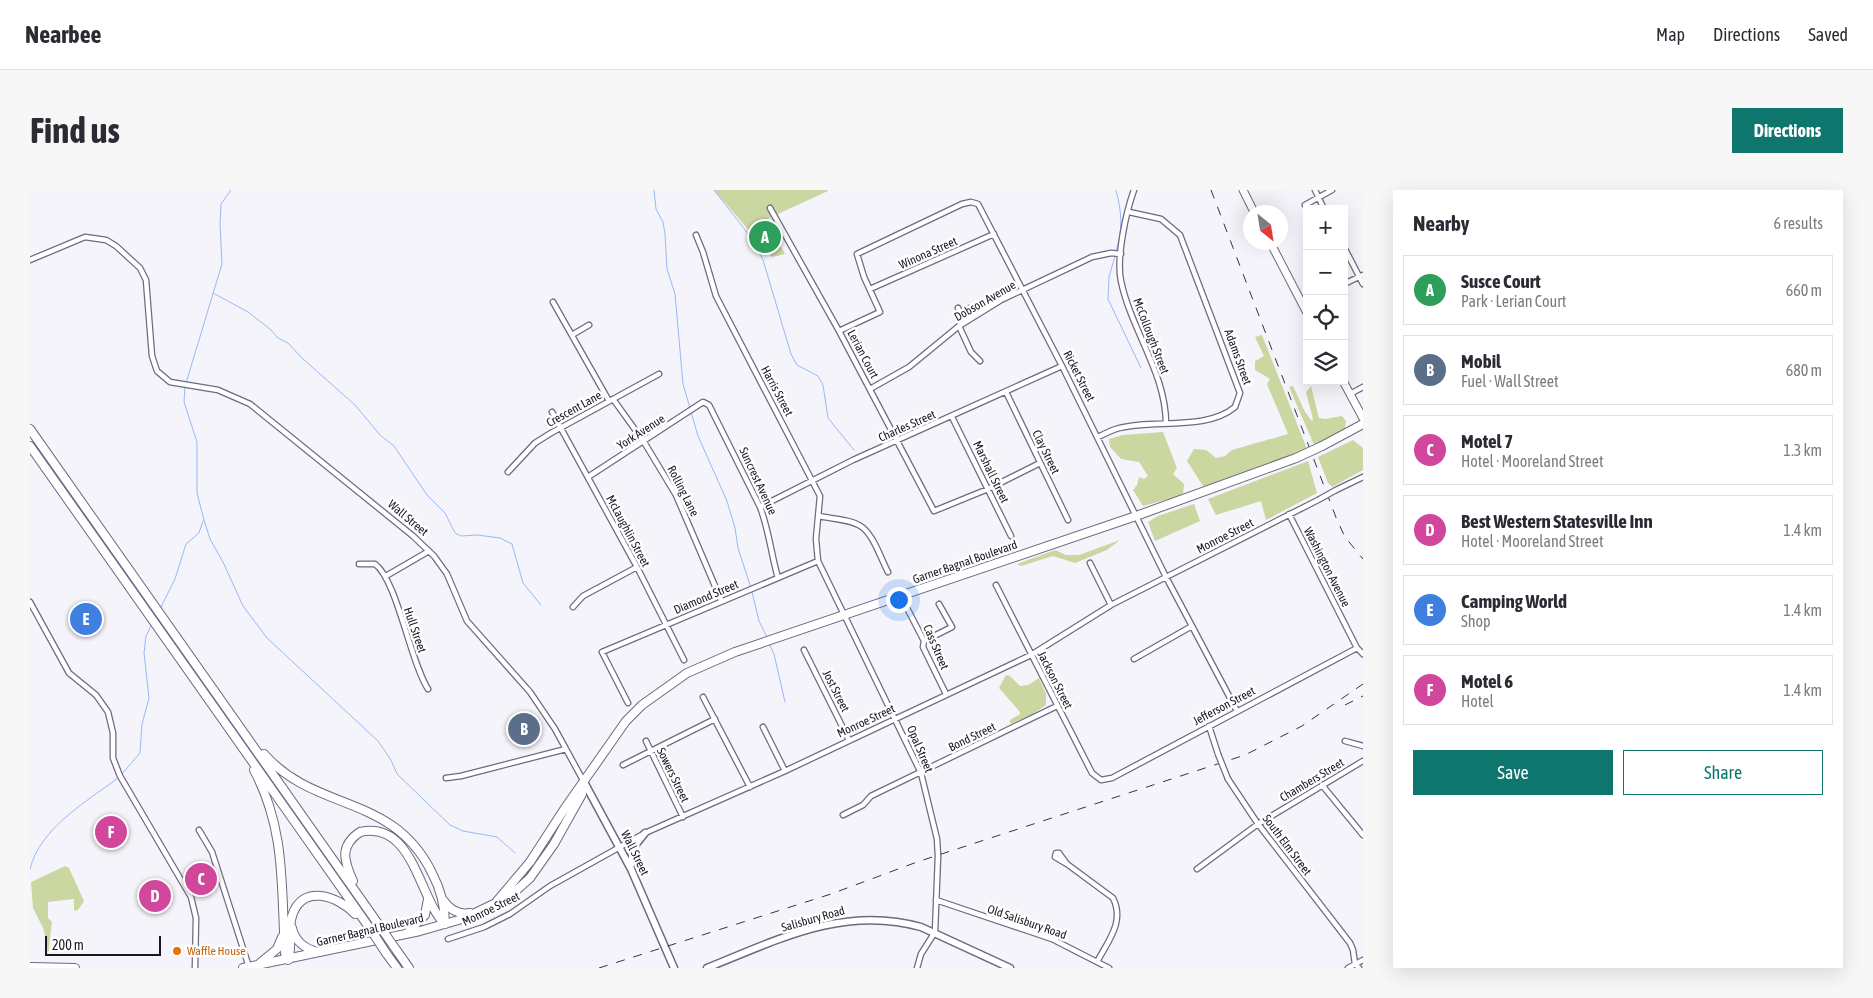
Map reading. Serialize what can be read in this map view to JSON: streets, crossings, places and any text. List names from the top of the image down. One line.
{"streets":{"highway":["Garner Bagnal Boulevard"],"street":["Winona Street","Dobson Avenue","McCollough Street","Lerian Court","Adams Street","Ricket Street","Harris Street","Crescent Lane","Charles Street","York Avenue","Clay Street","Marshall Street","Suncrest Avenue","Rolling Lane","Wall Street","McLaughlin Street","Monroe Street","Washington Avenue","Diamond Street","Hull Street","Cass Street","Jackson Street","Jost Street","Jefferson Street","Bond Street","Opal Street","Sowers Street","Chambers Street","South Elm Street","Salisbury Road","Old Salisbury Road"]},"crossings":[["Winona Street","Ricket Street"],["Dobson Avenue","McCollough Street"],["Dobson Avenue","Lerian Court"],["Dobson Avenue","Ricket Street"],["McCollough Street","Adams Street"],["Lerian Court","Charles Street"],["Lerian Court","Marshall Street"],["Adams Street","Ricket Street"],["Ricket Street","Charles Street"],["Ricket Street","Monroe Street"],["Ricket Street","Garner Bagnal Boulevard"],["Ricket Street","Jefferson Street"],["Harris Street","Charles Street"],["Harris Street","Diamond Street"],["Harris Street","Opal Street"],["Crescent Lane","Rolling Lane"],["Crescent Lane","McLaughlin Street"],["Charles Street","Clay Street"],["Charles Street","Marshall Street"],["Charles Street","Suncrest Avenue"],["York Avenue","Suncrest Avenue"],["York Avenue","Rolling Lane"],["York Avenue","McLaughlin Street"],["Suncrest Avenue","Diamond Street"],["Rolling Lane","Diamond Street"],["Wall Street","Monroe Street"],["Wall Street","Garner Bagnal Boulevard"],["McLaughlin Street","Diamond Street"],["Monroe Street","Washington Avenue"],["Monroe Street","Cass Street"],["Monroe Street","Jackson Street"],["Monroe Street","Jost Street"],["Monroe Street","Opal Street"],["Monroe Street","Sowers Street"],["Garner Bagnal Boulevard","Opal Street"],["Washington Avenue","Jefferson Street"],["Diamond Street","Opal Street"],["Jackson Street","Jefferson Street"],["Jackson Street","Bond Street"],["Jefferson Street","South Elm Street"],["Bond Street","Opal Street"],["Opal Street","Salisbury Road"],["Opal Street","Old Salisbury Road"],["Chambers Street","South Elm Street"]],"places":["Waffle House"],"scale_bar":"200 m","north":"bottom right","page":{"header":"Nearbee","nav":["Map","Directions","Saved"],"buttons":["Directions",["Save","Share"]],"title":"Find us","heading":["Nearby","6 results"],"map_buttons":["+","−"],"pins":["A","E","B","F","C","D"],"list":[{"mark":"A","name":"Susce Court","note":"Park · Lerian Court","value":"660 m"},{"mark":"B","name":"Mobil","note":"Fuel · Wall Street","value":"680 m"},{"mark":"C","name":"Motel 7","note":"Hotel · Mooreland Street","value":"1.3 km"},{"mark":"D","name":"Best Western Statesville Inn","note":"Hotel · Mooreland Street","value":"1.4 km"},{"mark":"E","name":"Camping World","note":"Shop","value":"1.4 km"},{"mark":"F","name":"Motel 6","note":"Hotel","value":"1.4 km"}],"scale":"200 m"}}
